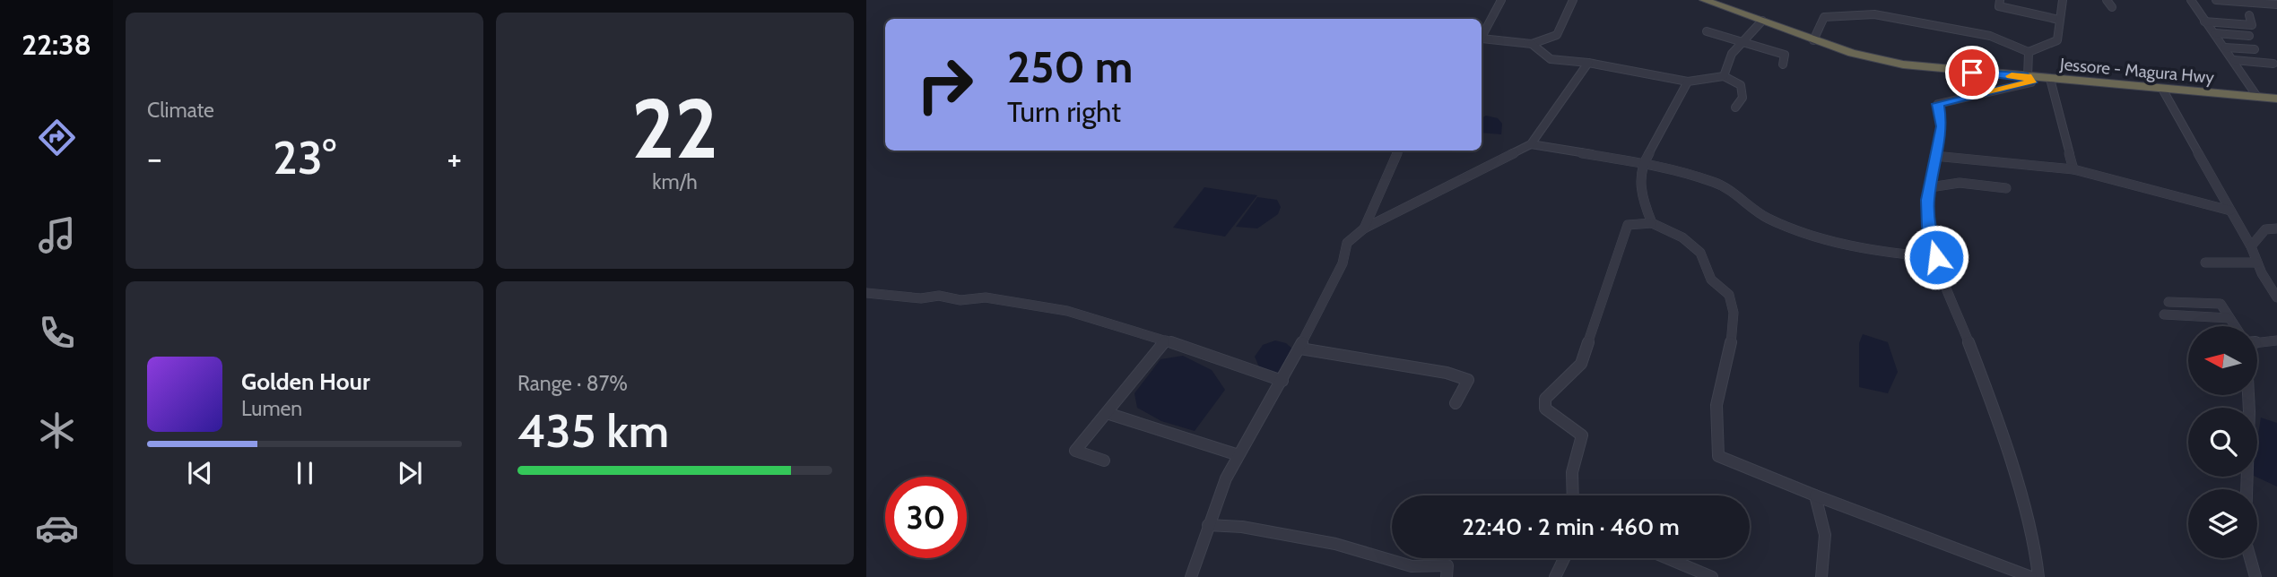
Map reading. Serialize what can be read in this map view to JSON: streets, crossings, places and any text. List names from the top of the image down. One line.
{"streets":{"highway":["Jessore - Magura Hwy"]},"north":"left","page":{"tabs":"22:38","tile":["Climate",["22","km/h"],["Range · 87%","435 km"]],"turn":["250 m","Turn right"],"heat":["−","23°","+"],"song":["Golden Hour","Lumen"],"limit":"30","trip":"22:40 · 2 min · 460 m"}}
